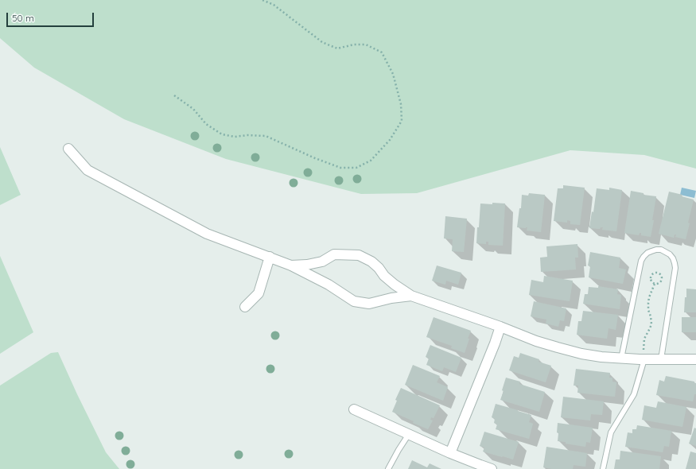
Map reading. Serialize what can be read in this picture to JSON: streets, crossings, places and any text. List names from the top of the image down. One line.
{"scale_bar":"50 m"}
